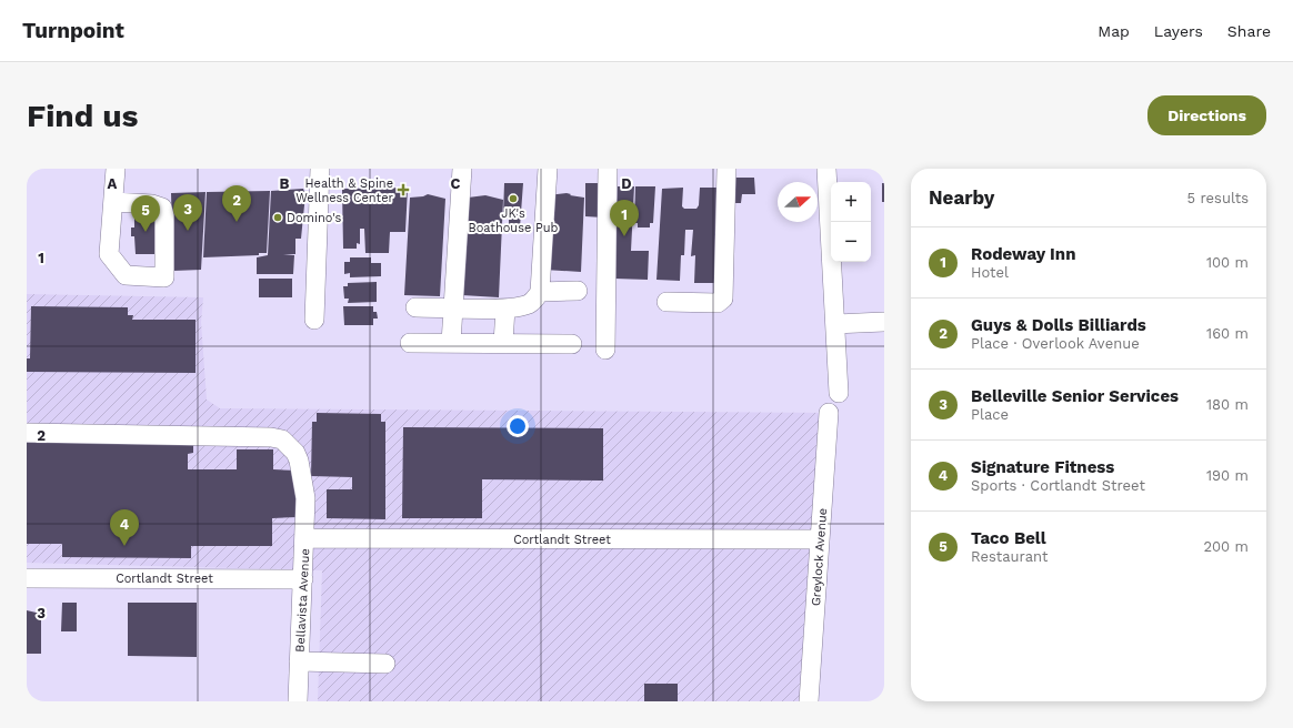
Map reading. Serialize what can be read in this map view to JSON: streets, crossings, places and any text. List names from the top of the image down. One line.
{"streets":{"street":["Cortlandt Street","Greylock Avenue","Bellavista Avenue"]},"crossings":[["Cortlandt Street","Greylock Avenue"],["Cortlandt Street","Bellavista Avenue"]],"places":{"health":["Health & Spine Wellness Center"],"other":["JK's Boathouse Pub","Domino's"]},"north":"right","page":{"header":"Turnpoint","nav":["Map","Layers","Share"],"buttons":"Directions","title":"Find us","heading":["Nearby","5 results"],"map_buttons":["+","−"],"pins":["2","3","5","1","4"],"list":[{"mark":"1","name":"Rodeway Inn","note":"Hotel","value":"100 m"},{"mark":"2","name":"Guys & Dolls Billiards","note":"Place · Overlook Avenue","value":"160 m"},{"mark":"3","name":"Belleville Senior Services","note":"Place","value":"180 m"},{"mark":"4","name":"Signature Fitness","note":"Sports · Cortlandt Street","value":"190 m"},{"mark":"5","name":"Taco Bell","note":"Restaurant","value":"200 m"}]},"grid":{"columns":["A","B","C","D"],"rows":["1","2","3"]}}
